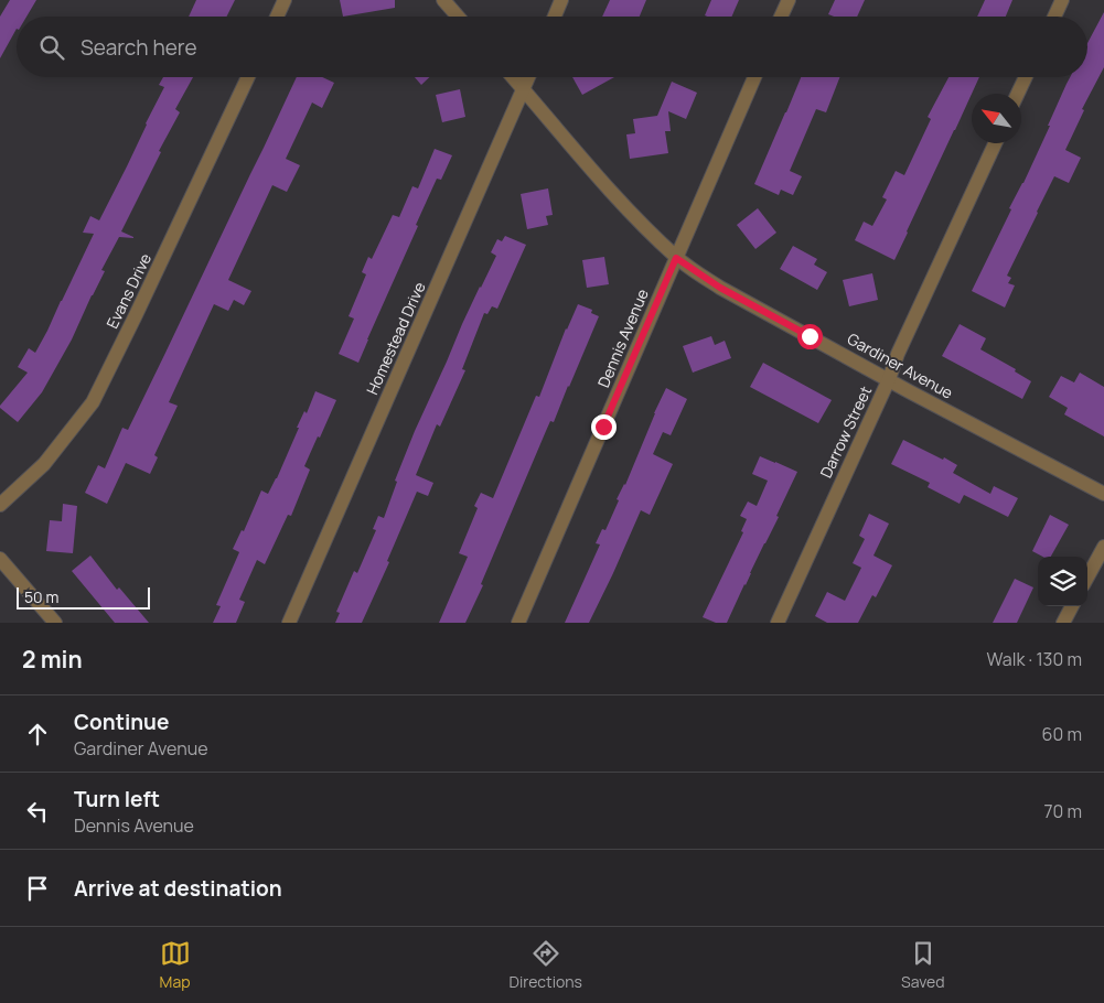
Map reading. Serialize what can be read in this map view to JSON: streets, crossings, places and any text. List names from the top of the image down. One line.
{"streets":{"street":["Evans Drive","Homestead Drive","Dennis Avenue","Gardiner Avenue","Darrow Street"]},"crossings":[["Homestead Drive","Gardiner Avenue"],["Dennis Avenue","Gardiner Avenue"],["Gardiner Avenue","Darrow Street"]],"scale_bar":"50 m","north":"top left","page":{"search":"Search here","scale":"50 m","heading":["2 min","Walk · 130 m"],"list":[["Continue","Gardiner Avenue","60 m"],["Turn left","Dennis Avenue","70 m"],"Arrive at destination"],"nav":["Map","Directions","Saved"]}}
